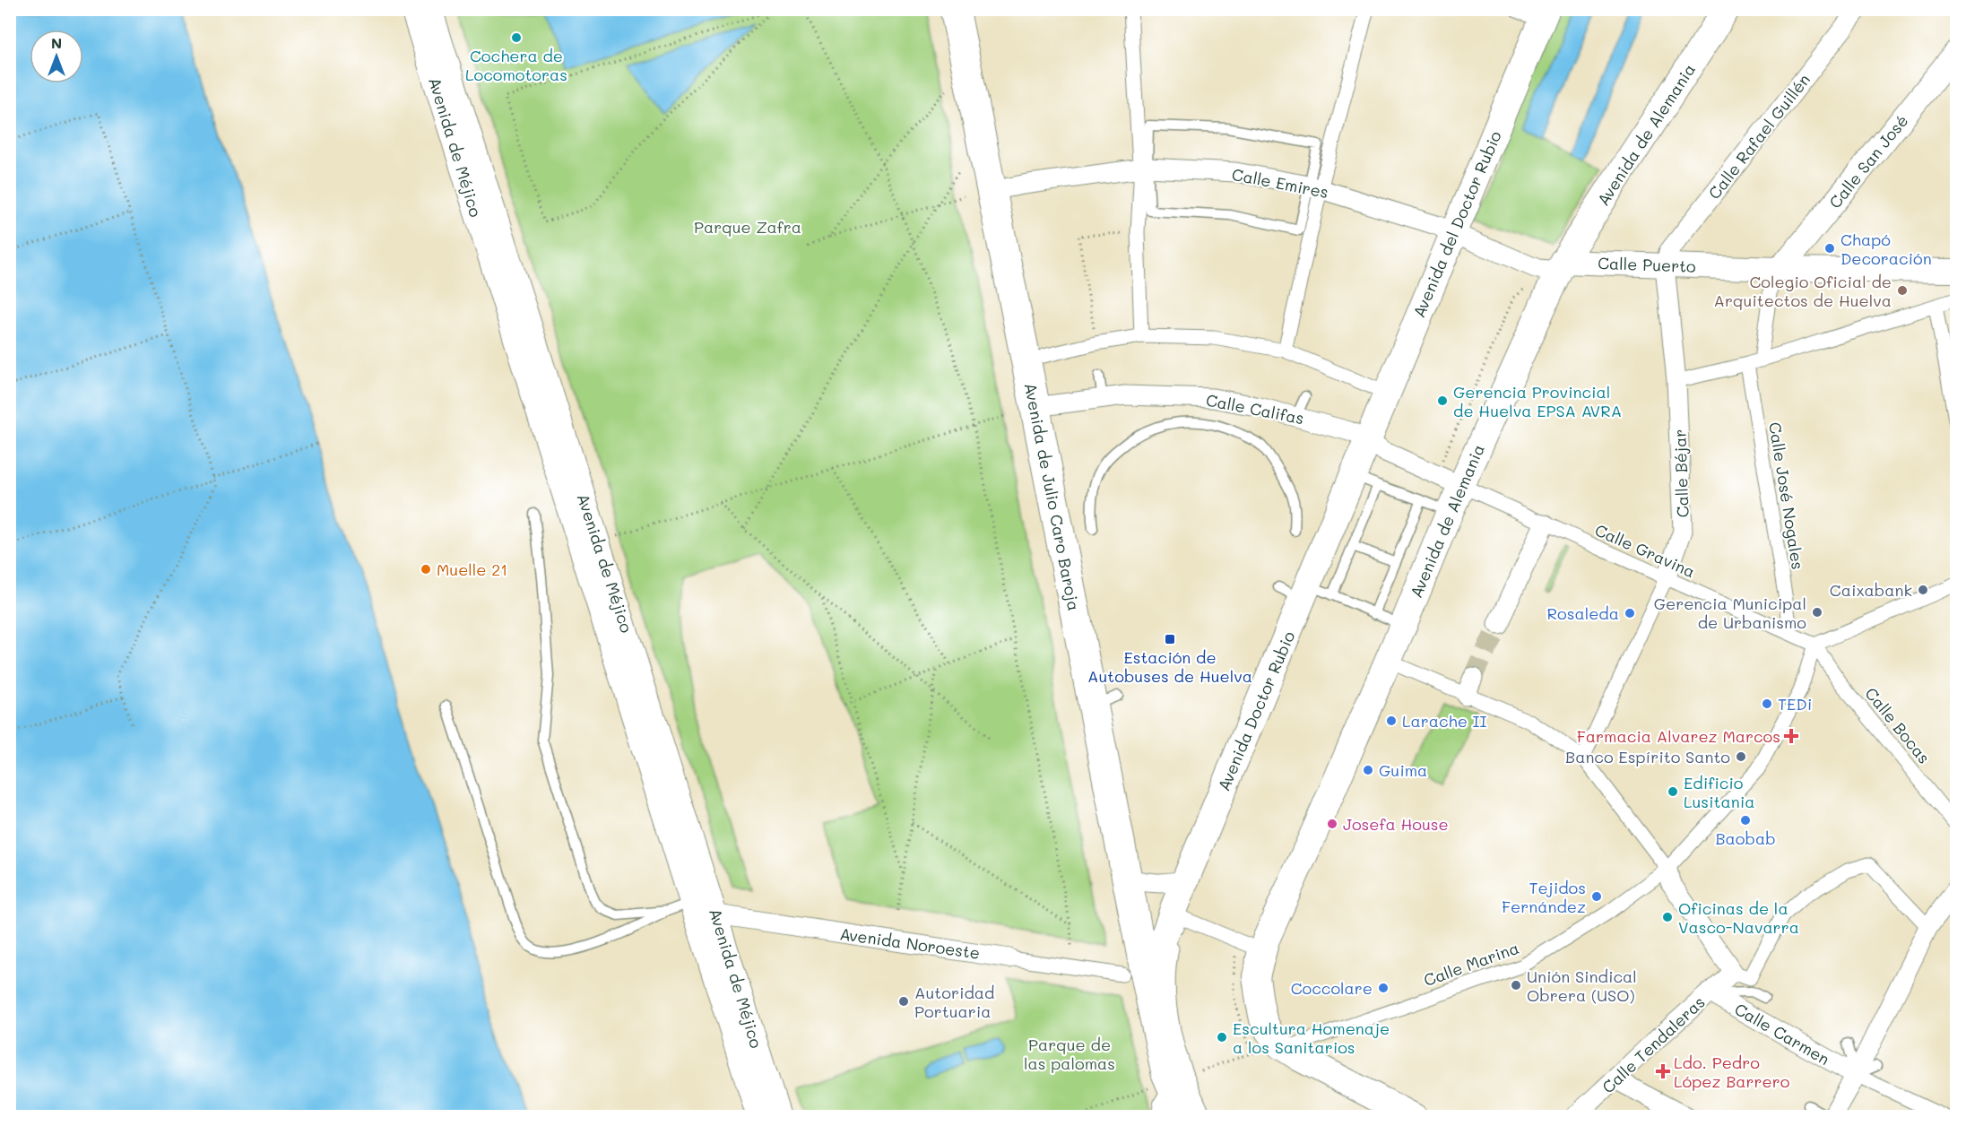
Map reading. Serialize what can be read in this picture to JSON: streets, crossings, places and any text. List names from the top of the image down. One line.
{"streets":{"main road":["Avenida de Alemania","Avenida del Doctor Rubio","Avenida de Julio Caro Baroja","Avenida Doctor Rubio"],"street":["Calle Rafael Guillén","Avenida de Méjico","Calle San José","Calle Emires","Calle Puerto","Calle Califas","Calle Béjar","Calle José Nogales","Calle Gravina","Calle Bocas","Avenida Noroeste","Calle Marina","Calle Carmen","Calle Tendaleras"]},"crossings":[["Avenida de Alemania","Calle Emires"],["Avenida de Alemania","Calle Puerto"],["Avenida de Alemania","Calle Califas"],["Avenida de Alemania","Calle Gravina"],["Calle Rafael Guillén","Calle Puerto"],["Calle Rafael Guillén","Calle Béjar"],["Avenida de Méjico","Avenida Noroeste"],["Calle San José","Calle Puerto"],["Calle San José","Calle José Nogales"],["Calle Emires","Avenida del Doctor Rubio"],["Calle Emires","Calle Puerto"],["Calle Emires","Avenida de Julio Caro Baroja"],["Avenida del Doctor Rubio","Calle Califas"],["Avenida del Doctor Rubio","Avenida Doctor Rubio"],["Calle Puerto","Calle Béjar"],["Calle Puerto","Calle José Nogales"],["Calle Califas","Avenida de Julio Caro Baroja"],["Calle Califas","Calle Gravina"],["Calle Califas","Avenida Doctor Rubio"],["Calle Béjar","Calle Gravina"],["Calle José Nogales","Calle Gravina"],["Avenida de Julio Caro Baroja","Avenida Doctor Rubio"],["Avenida de Julio Caro Baroja","Avenida Noroeste"],["Calle Gravina","Calle Bocas"],["Calle Gravina","Calle Marina"],["Avenida Doctor Rubio","Avenida Noroeste"],["Calle Bocas","Calle Marina"],["Calle Carmen","Calle Tendaleras"]],"parks":["Parque Zafra","Parque de las palomas"],"places":{"other":["Cochera de Locomotoras","Chapó Decoración","Colegio Oficial de Arquitectos de Huelva","Gerencia Provincial de Huelva EPSA AVRA","Muelle 21","Caixabank","Gerencia Municipal de Urbanismo","Rosaleda","TEDi","Larache II","Banco Espírito Santo","Guima","Edificio Lusitania","Baobab","Josefa House","Tejidos Fernández","Oficinas de la Vasco-Navarra","Unión Sindical Obrera (USO)","Coccolare","Autoridad Portuaria","Escultura Homenaje a los Sanitarios"],"transit":["Estación de Autobuses de Huelva"],"health":["Farmacia Alvarez Marcos","Ldo. Pedro López Barrero"]},"north":"top"}
